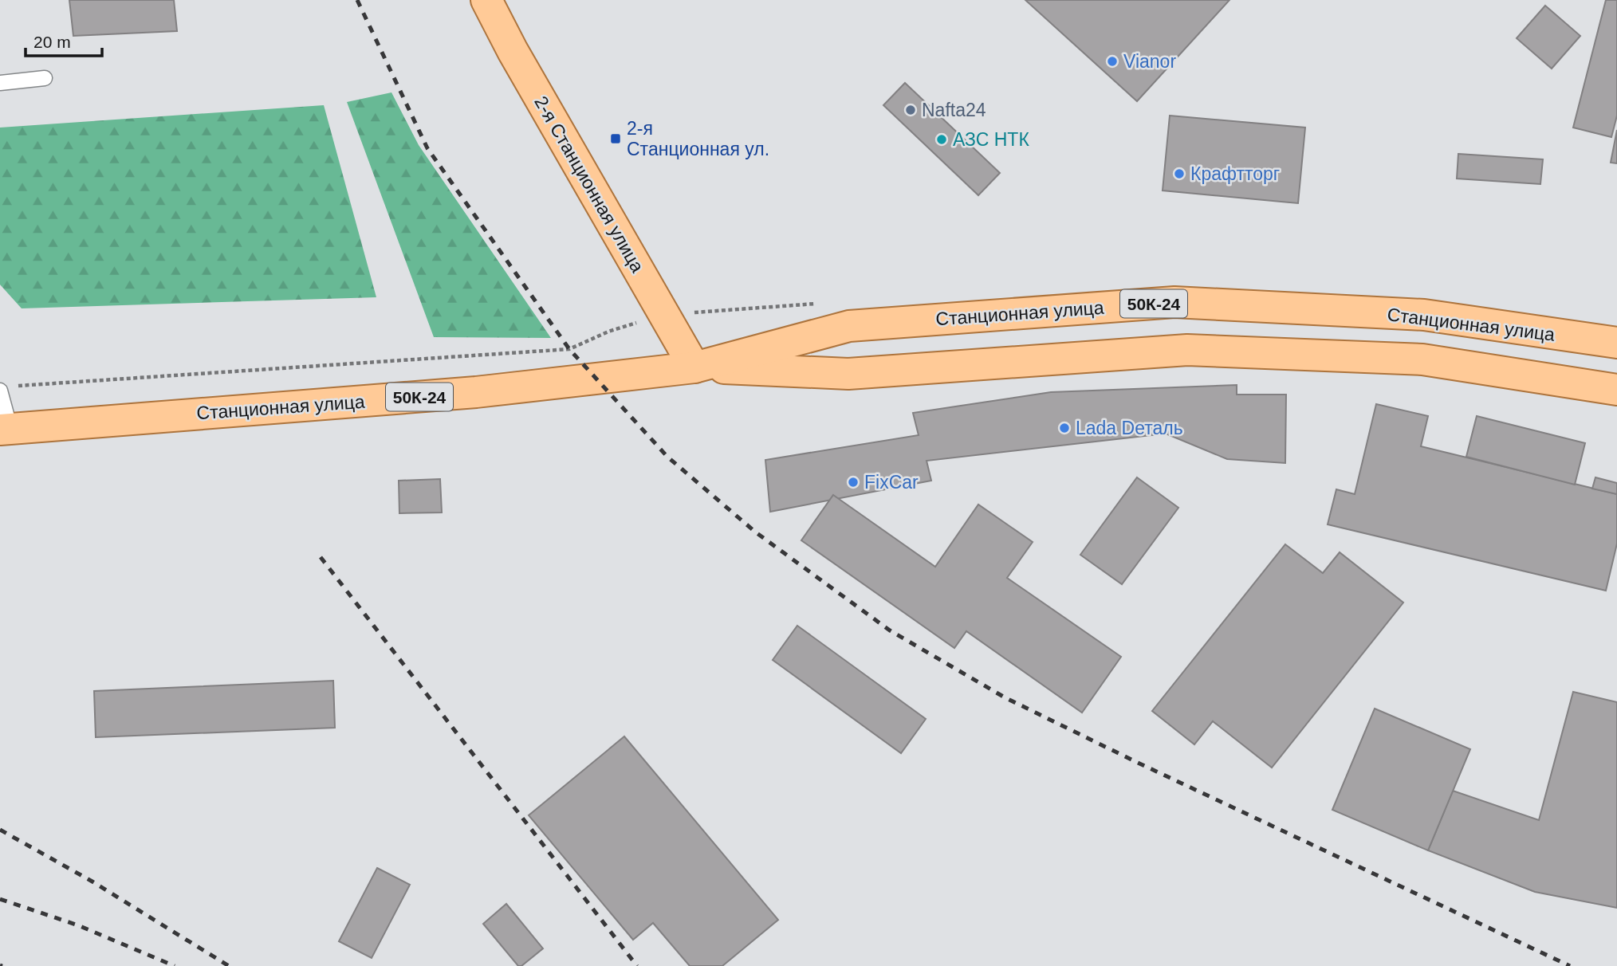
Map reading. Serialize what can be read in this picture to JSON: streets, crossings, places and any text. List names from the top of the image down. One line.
{"streets":{"main road":["2-я Станционная улица","50К-24","Станционная улица"]},"crossings":[["2-я Станционная улица","Станционная улица"]],"places":{"other":["Vianor","Nafta24","АЗС НТК","Крафтторг","Lada Dеталь","FixCar"],"transit":["2-я Станционная ул."]},"scale_bar":"20 m"}
